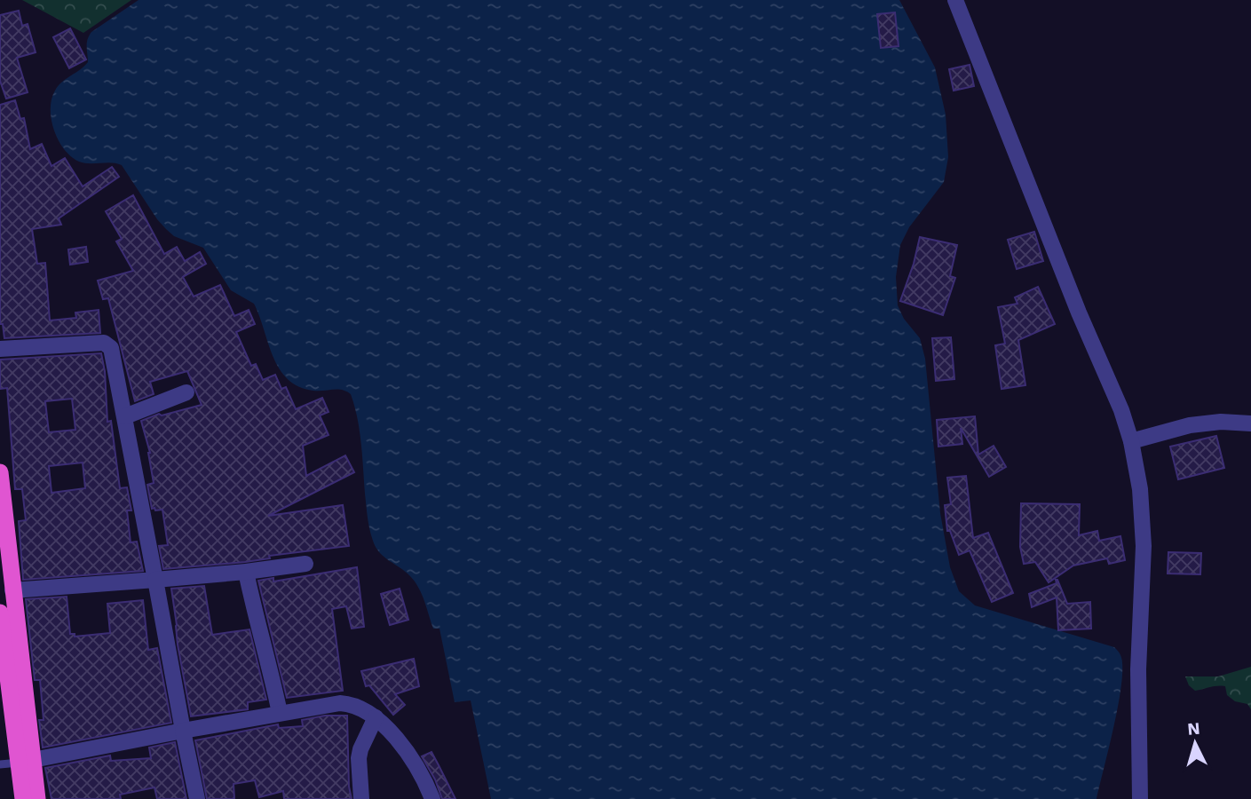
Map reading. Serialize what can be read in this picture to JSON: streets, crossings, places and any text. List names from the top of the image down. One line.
{"north":"top"}
